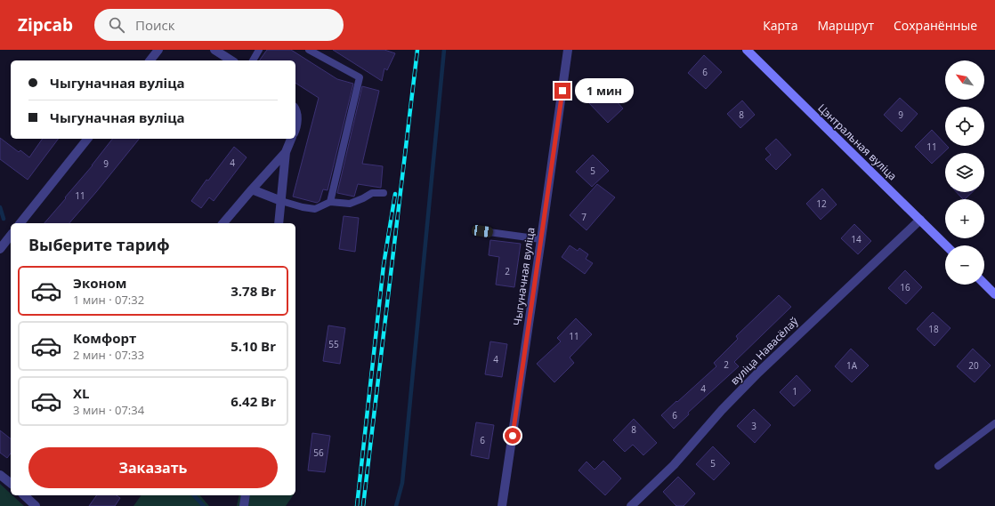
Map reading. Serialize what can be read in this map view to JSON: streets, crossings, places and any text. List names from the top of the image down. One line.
{"streets":{"street":["Цэнтральная вуліца","Чыгуначная вуліца","вуліца Навасёлаў"]},"crossings":[["Цэнтральная вуліца","вуліца Навасёлаў"]],"house_numbers":["6","8","9","11","4","9","5","11","12","7","14","2","16","18","11","55","4","2","1А","20","4","1","6","3","8","6","56","5"],"north":"top left","page":{"header":"Zipcab","search":"Поиск","nav":["Карта","Маршрут","Сохранённые"],"map_buttons":["+","−"],"banner":["Чыгуначная вуліца","Чыгуначная вуліца"],"bubble":"1 мин","heading":"Выберите тариф","list":[{"name":"Эконом","note":"1 мин · 07:32","value":"3.78 Br"},{"name":"Комфорт","note":"2 мин · 07:33","value":"5.10 Br"},{"name":"XL","note":"3 мин · 07:34","value":"6.42 Br"}],"buttons":"Заказать"}}
